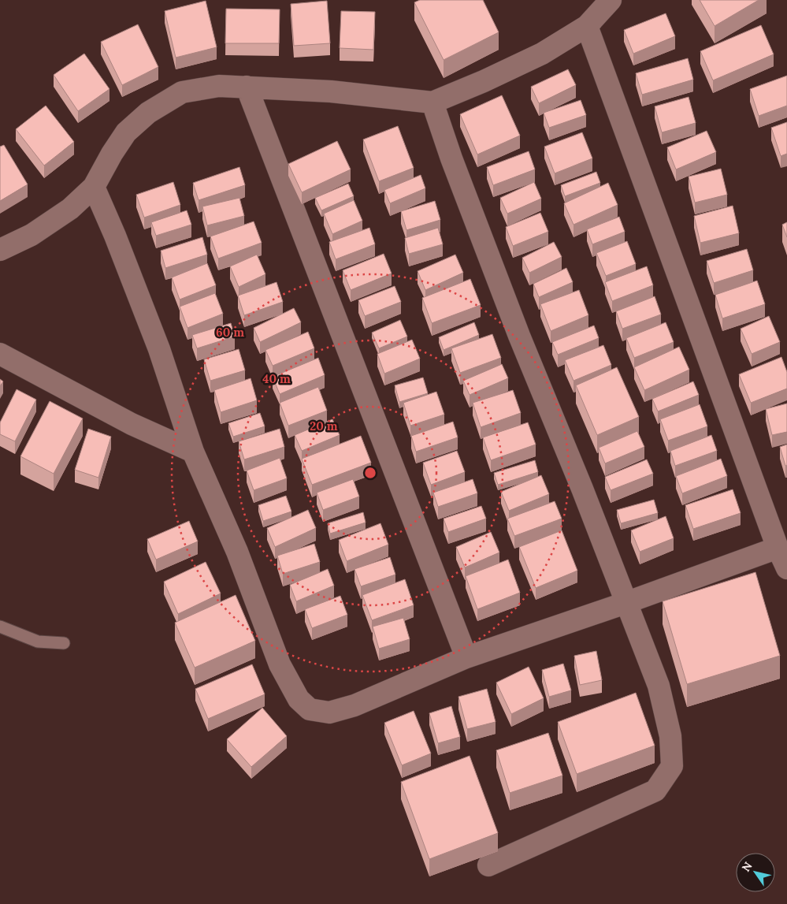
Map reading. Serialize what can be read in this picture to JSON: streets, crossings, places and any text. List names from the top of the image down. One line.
{"north":"top left","rings":["60 m","40 m","20 m"]}
